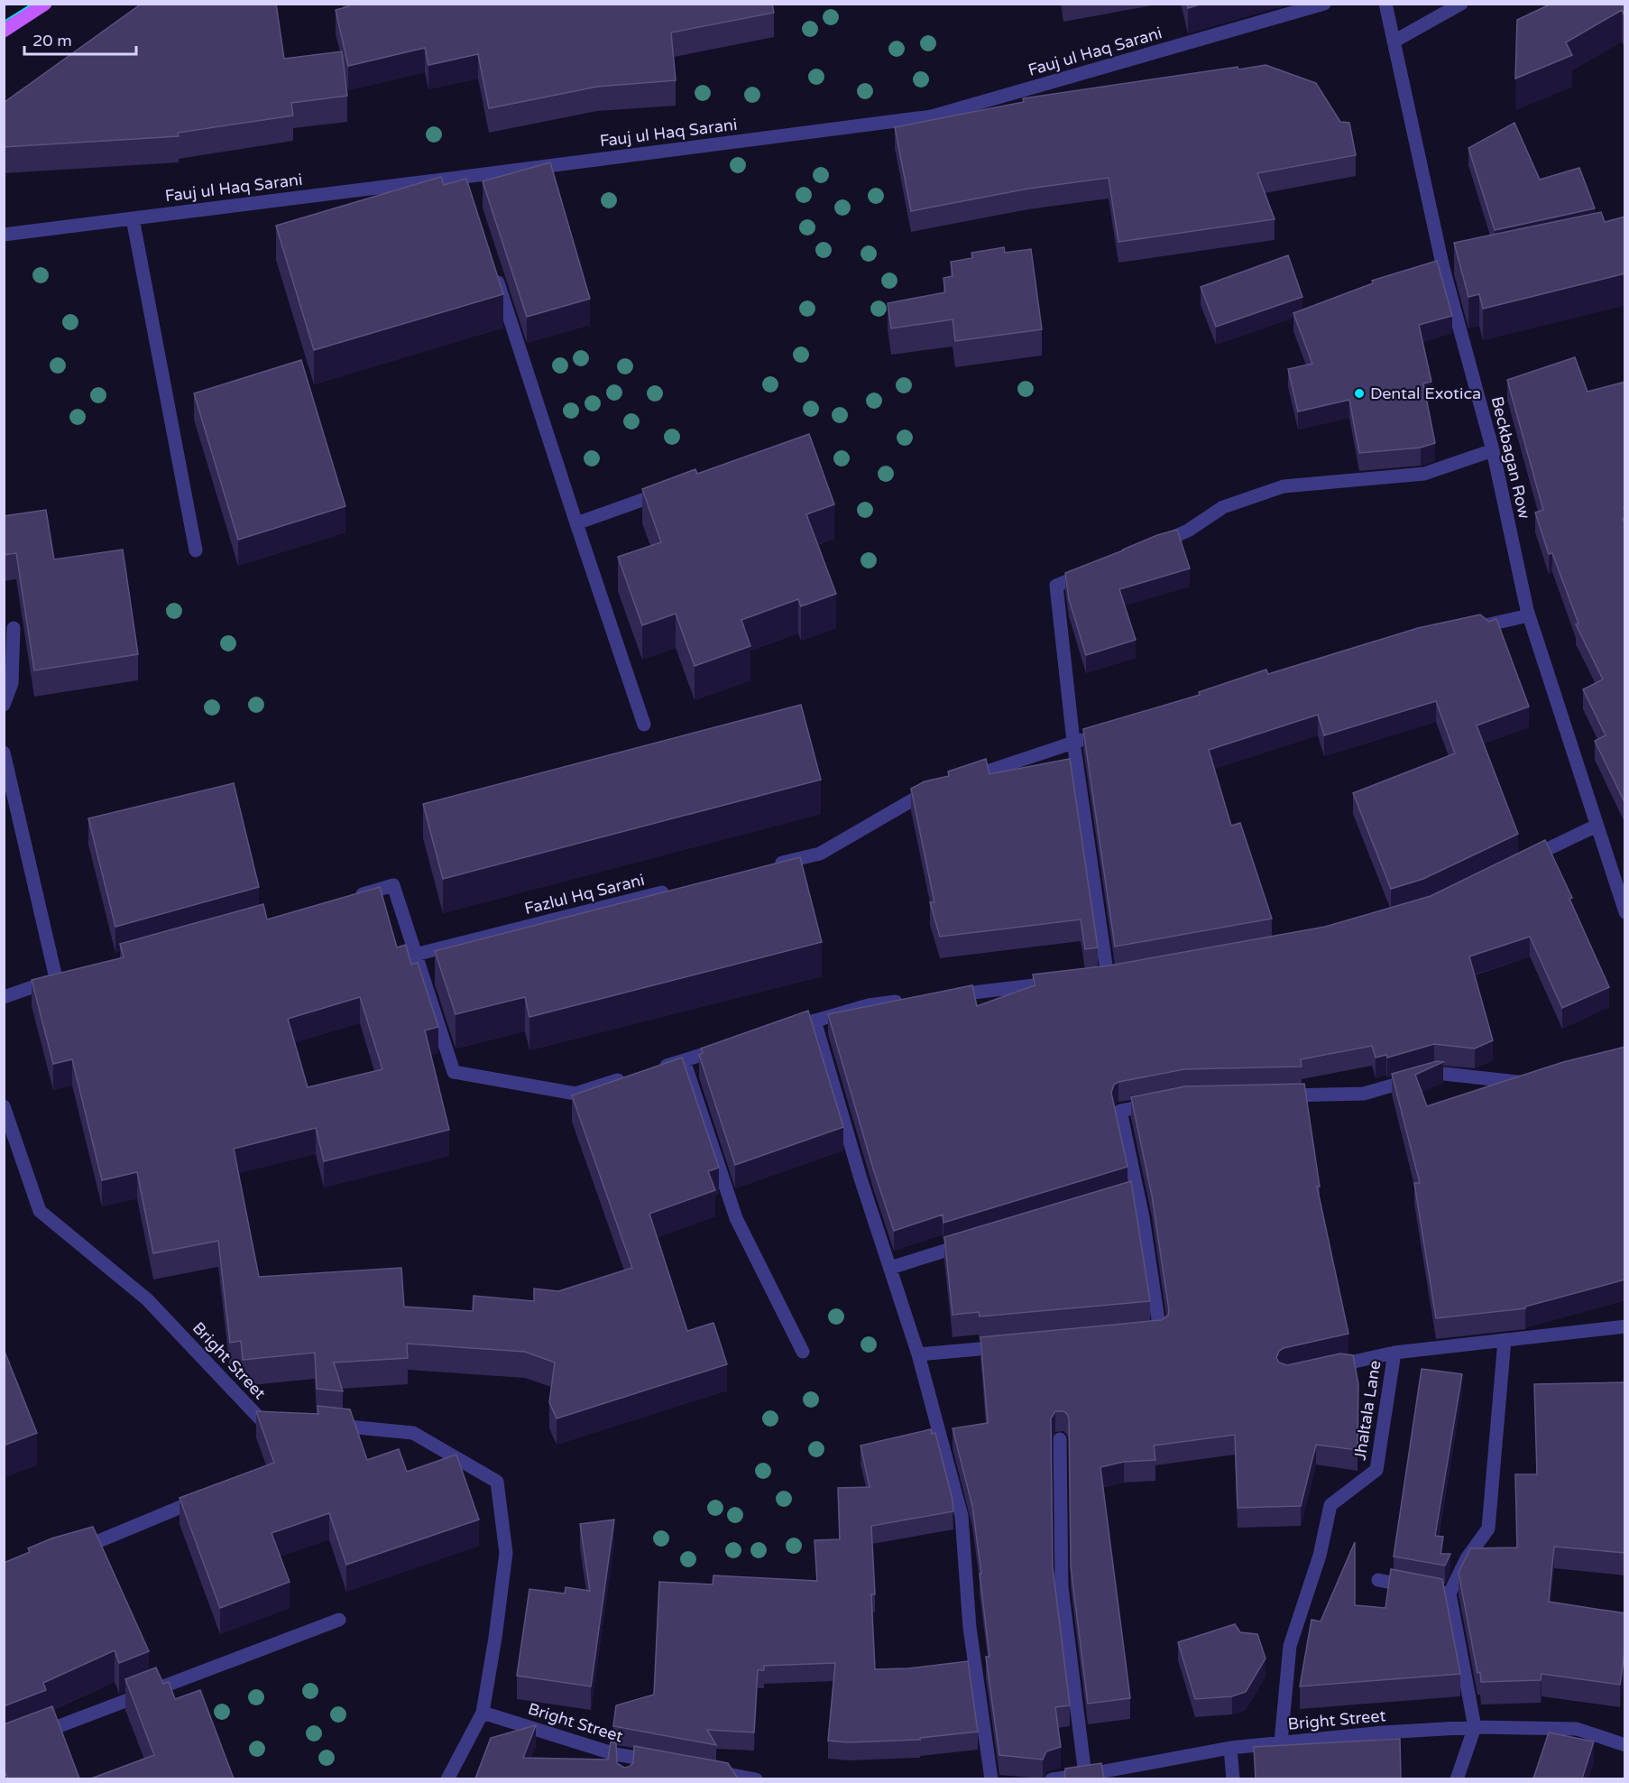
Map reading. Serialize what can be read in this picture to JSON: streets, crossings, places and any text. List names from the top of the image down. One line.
{"streets":{"street":["Fauj ul Haq Sarani","Beckbagan Row","Fazlul Hq Sarani","Bright Street","Jhaltala Lane"]},"crossings":[["Bright Street","Jhaltala Lane"]],"places":["Dental Exotica"],"scale_bar":"20 m"}
